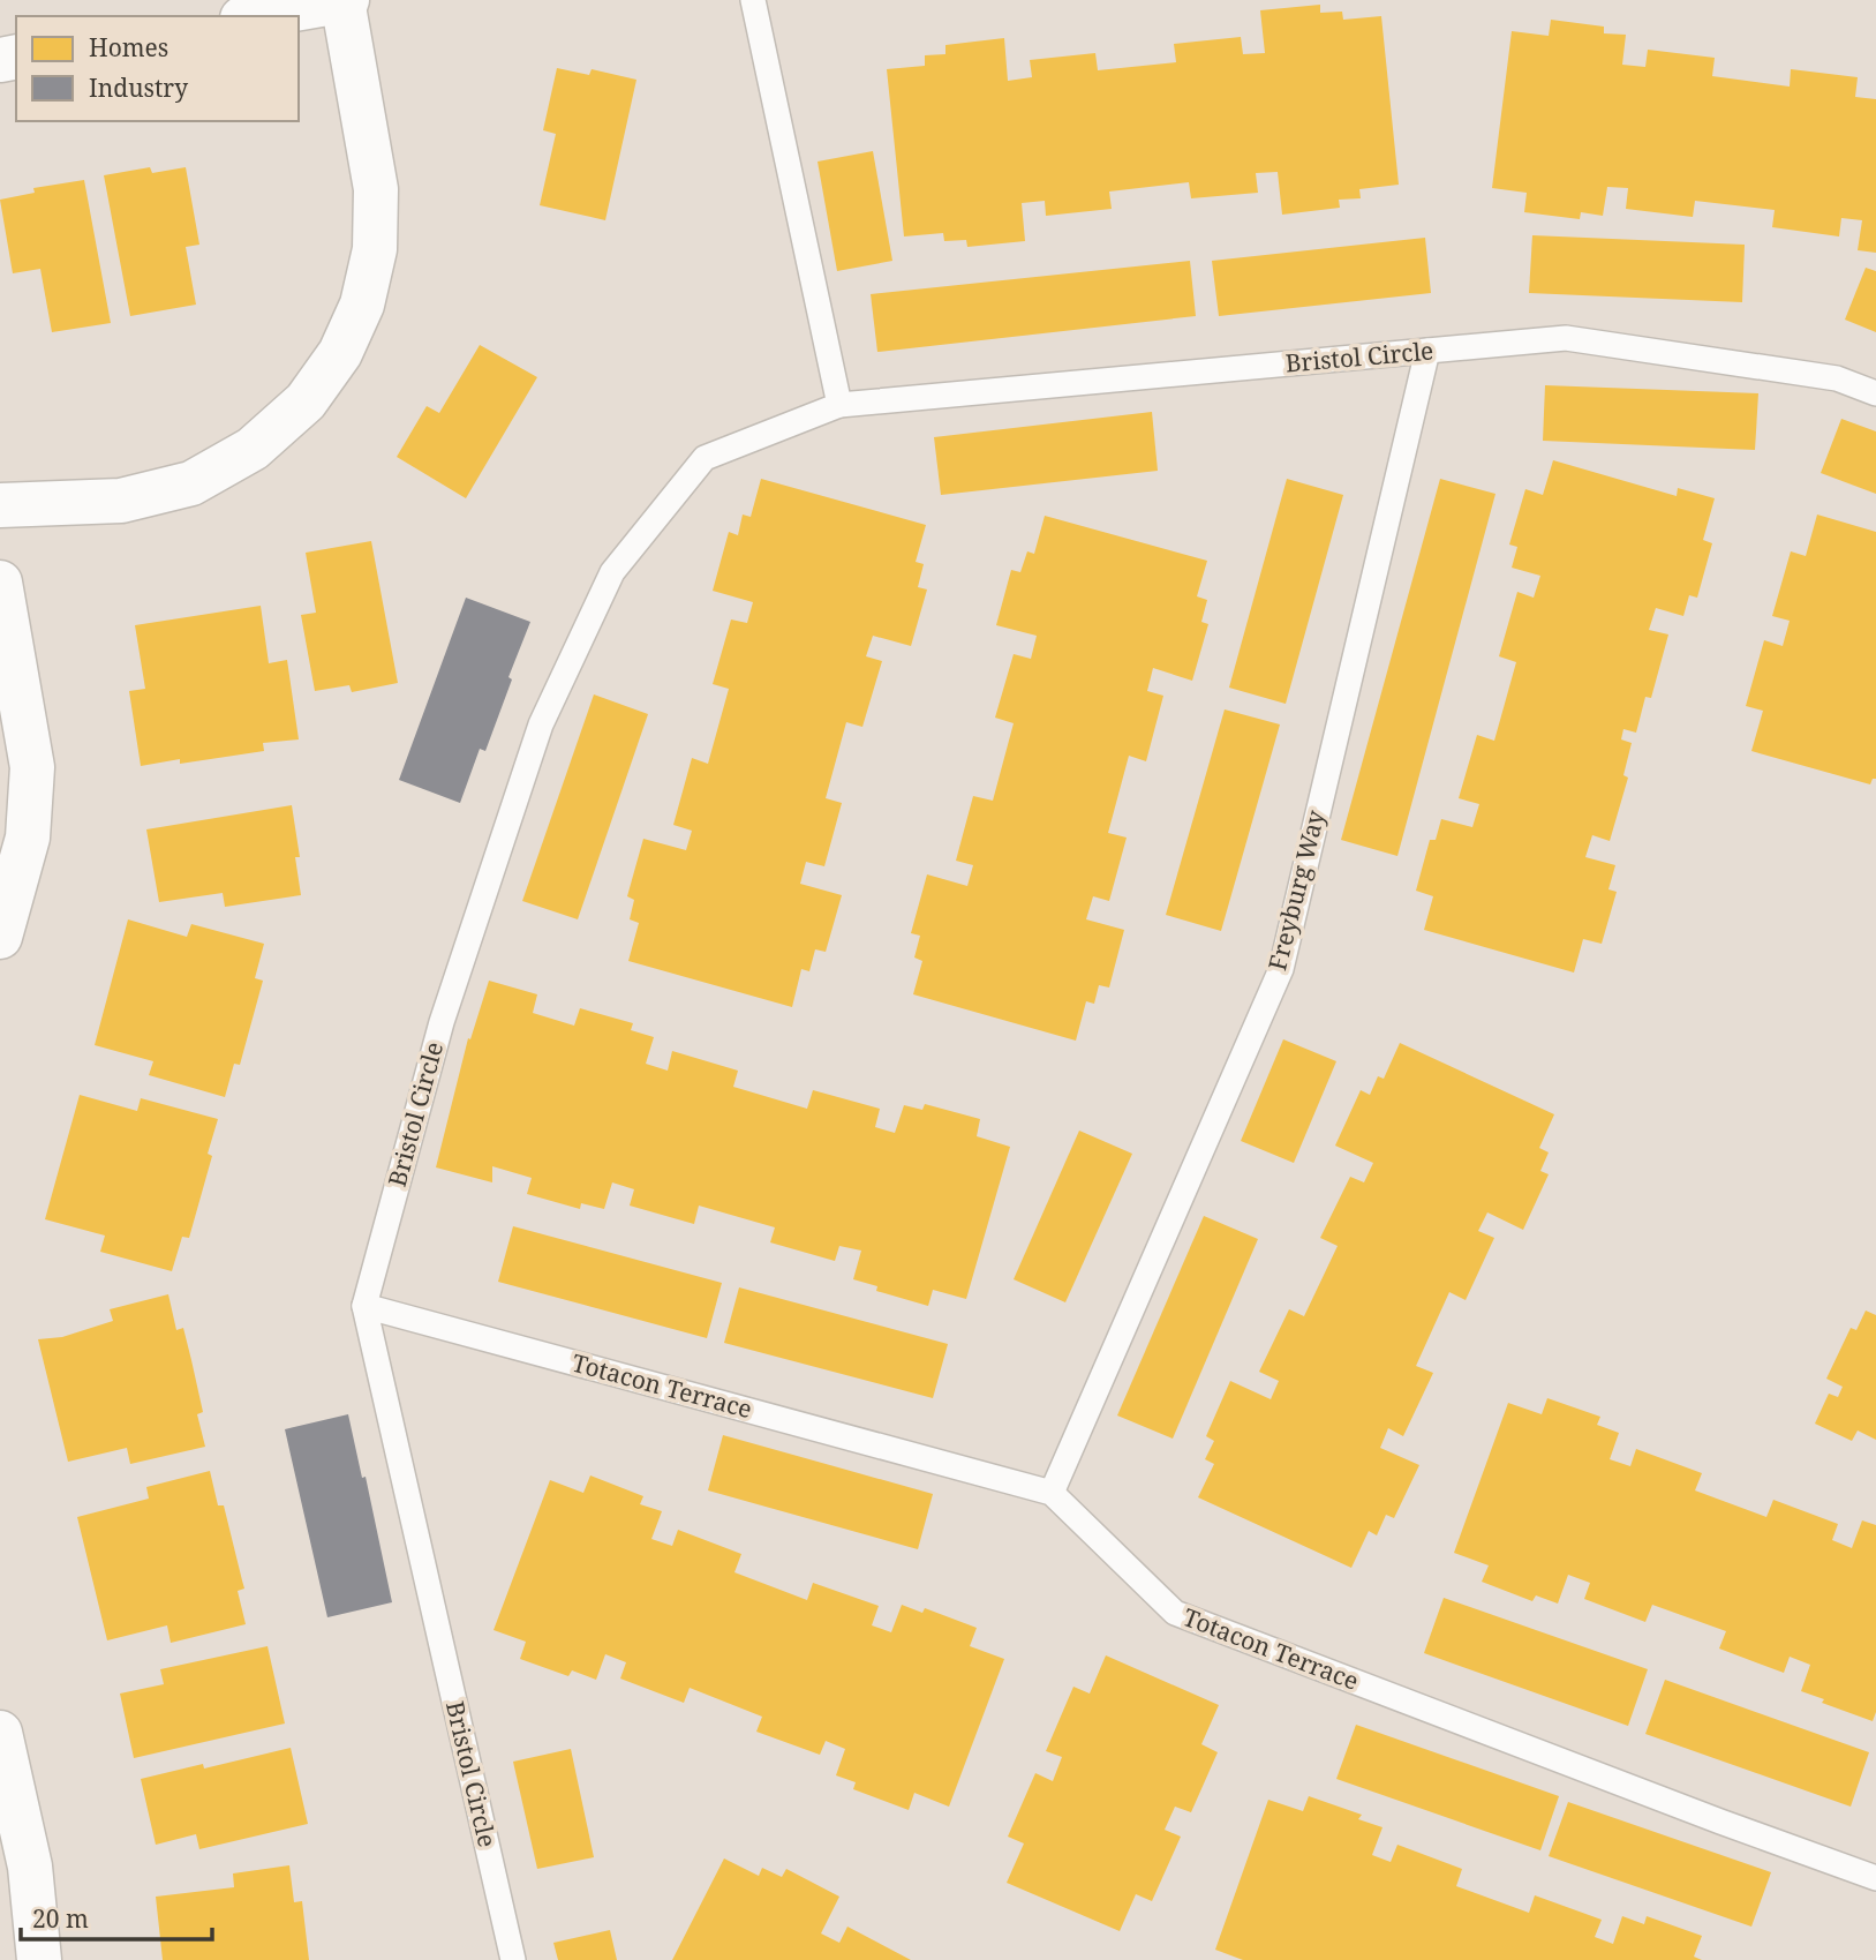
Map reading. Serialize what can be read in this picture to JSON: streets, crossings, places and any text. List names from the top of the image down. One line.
{"streets":{"lane":["Bristol Circle","Freyburg Way","Totacon Terrace"]},"crossings":[["Bristol Circle","Freyburg Way"],["Bristol Circle","Totacon Terrace"],["Freyburg Way","Totacon Terrace"]],"legend":["Homes","Industry"],"scale_bar":"20 m"}
